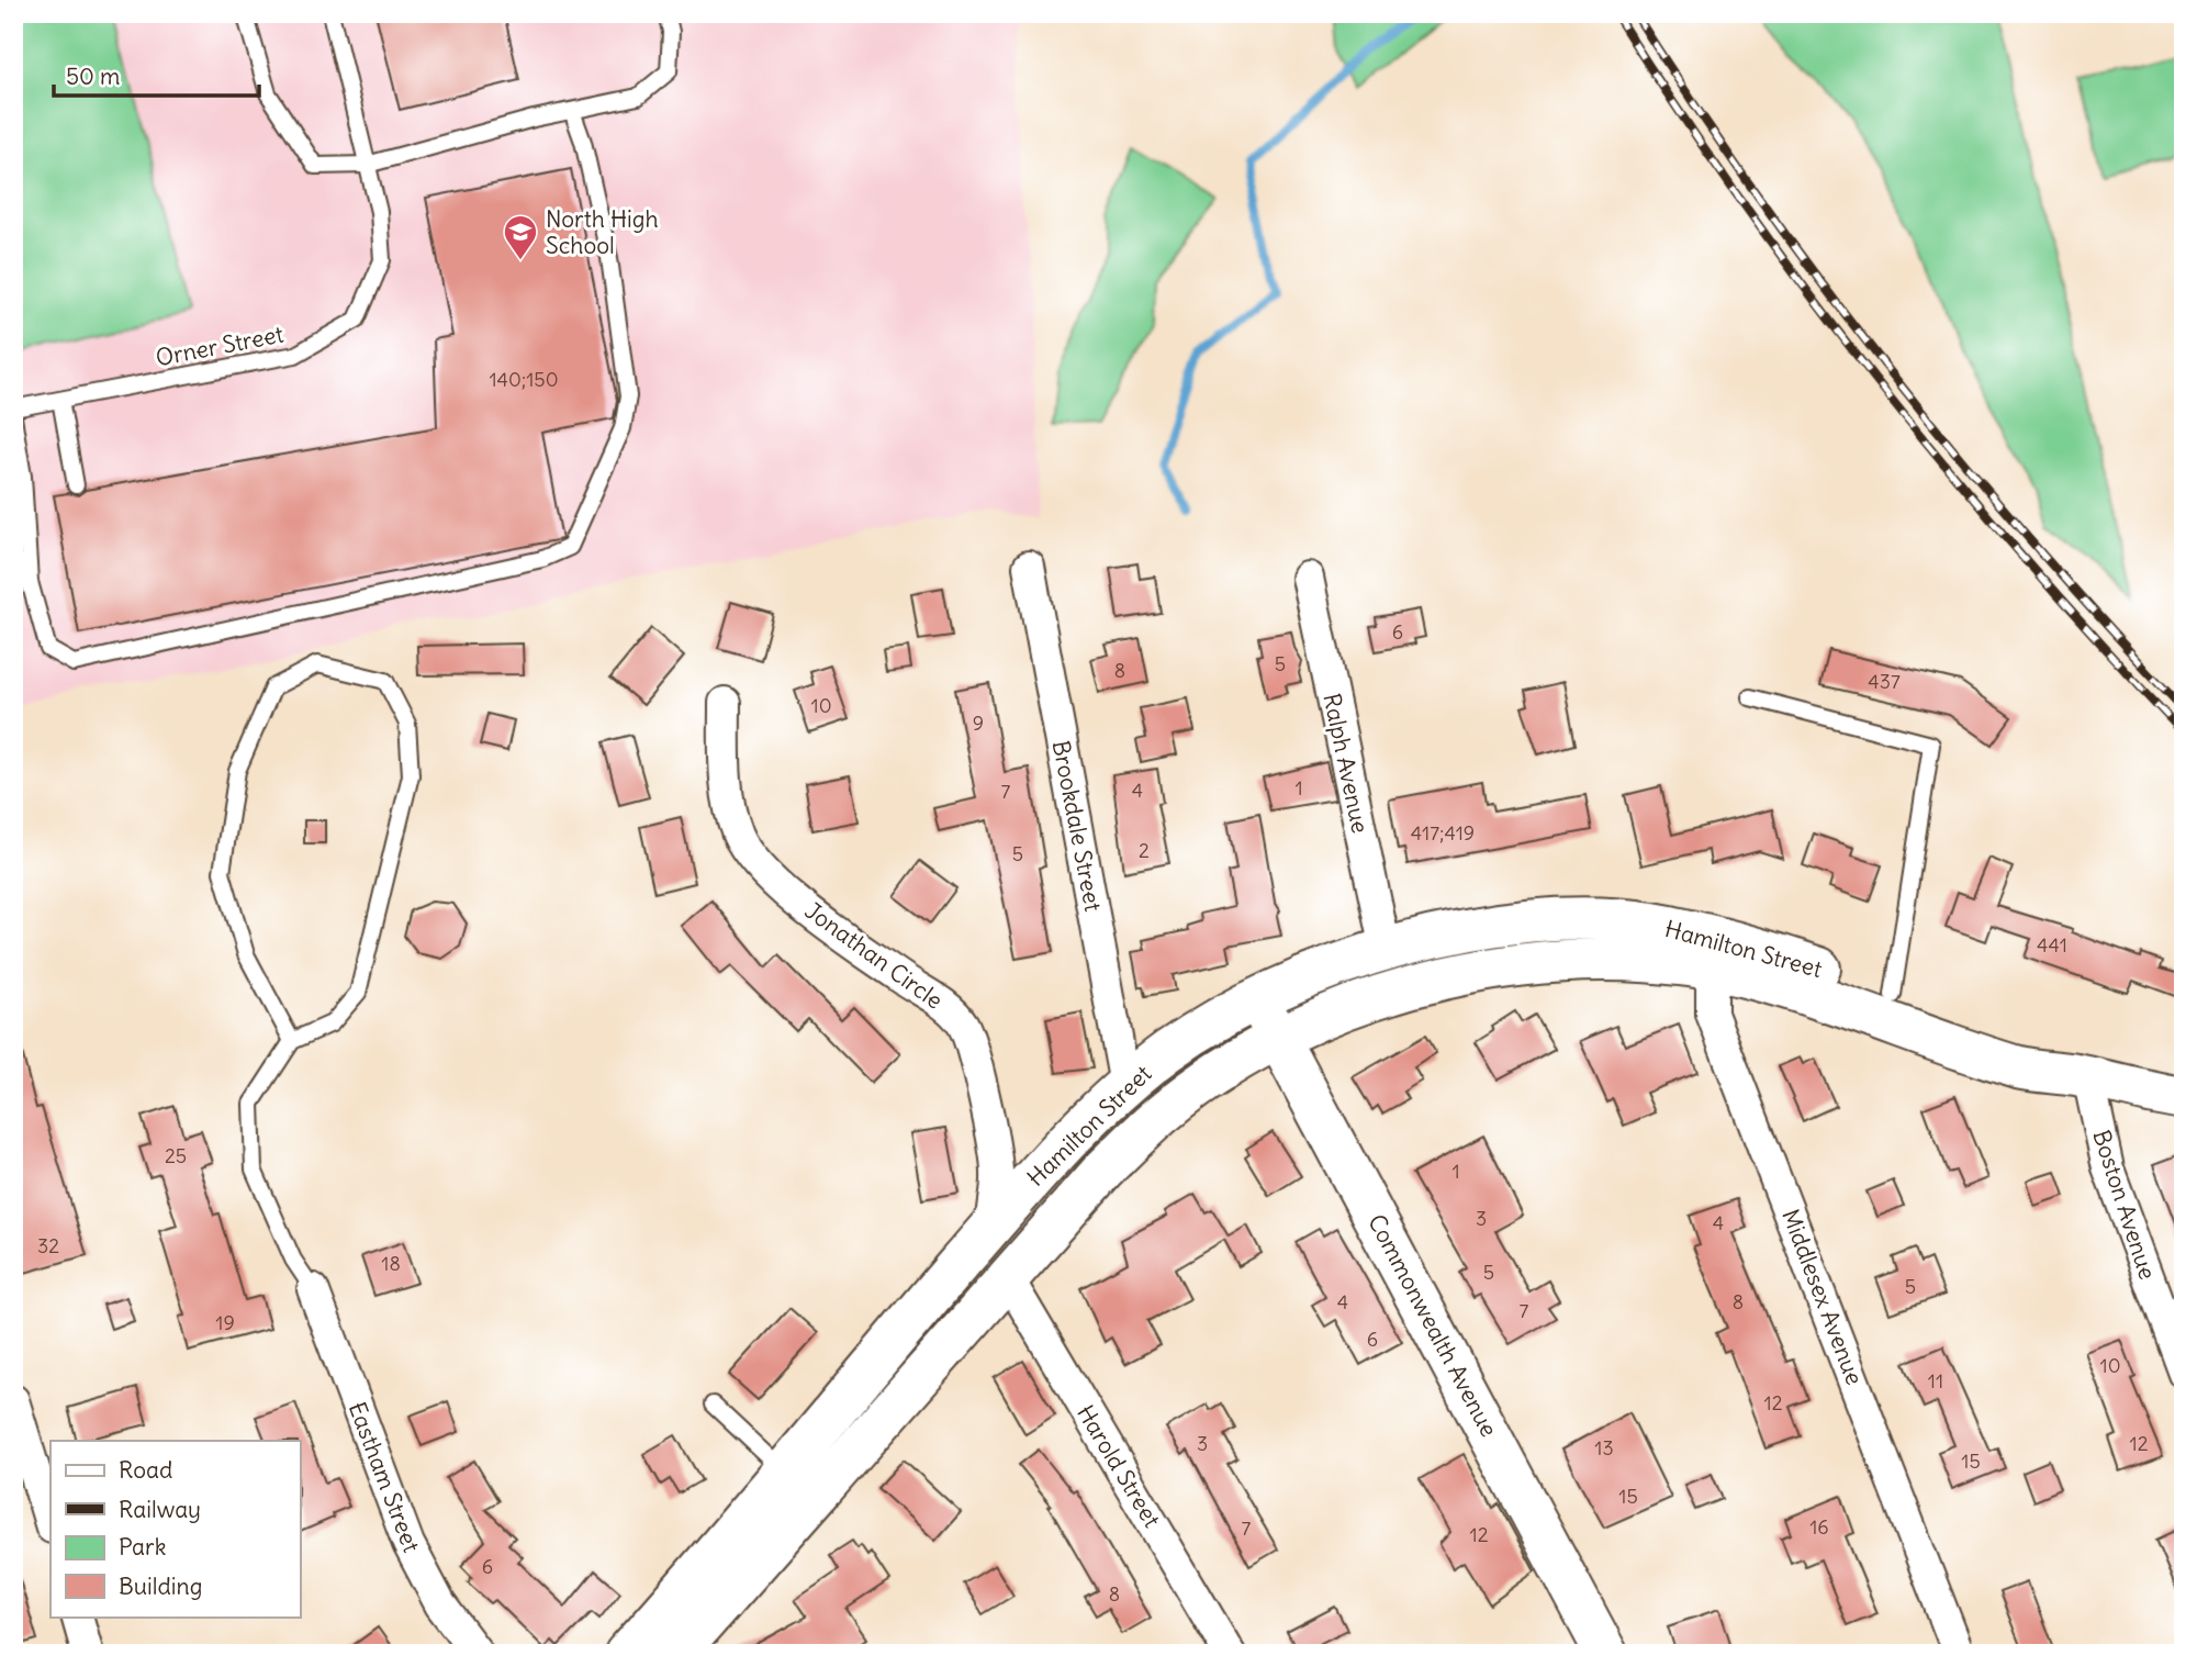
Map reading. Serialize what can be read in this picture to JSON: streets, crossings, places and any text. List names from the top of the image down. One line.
{"streets":{"main road":["Hamilton Street","Commonwealth Avenue"],"street":["Ralph Avenue","Brookdale Street","Jonathan Circle","Boston Avenue","Middlesex Avenue","Harold Street","Eastham Street"],"lane":["Orner Street"]},"crossings":[["Ralph Avenue","Hamilton Street"],["Brookdale Street","Hamilton Street"],["Hamilton Street","Jonathan Circle"],["Hamilton Street","Boston Avenue"],["Hamilton Street","Middlesex Avenue"],["Hamilton Street","Commonwealth Avenue"],["Hamilton Street","Harold Street"]],"places":{"school or university":["North High School"]},"house_numbers":["140;150","6","5","8","437","10","9","1","4","7","417;419","2","5","441","25","1","3","4","32","18","5","5","4","8","7","19","6","10","11","12","3","12","13","15","15","16","7","12","6","8"],"legend":["Road","Railway","Park","Building"],"scale_bar":"50 m"}
